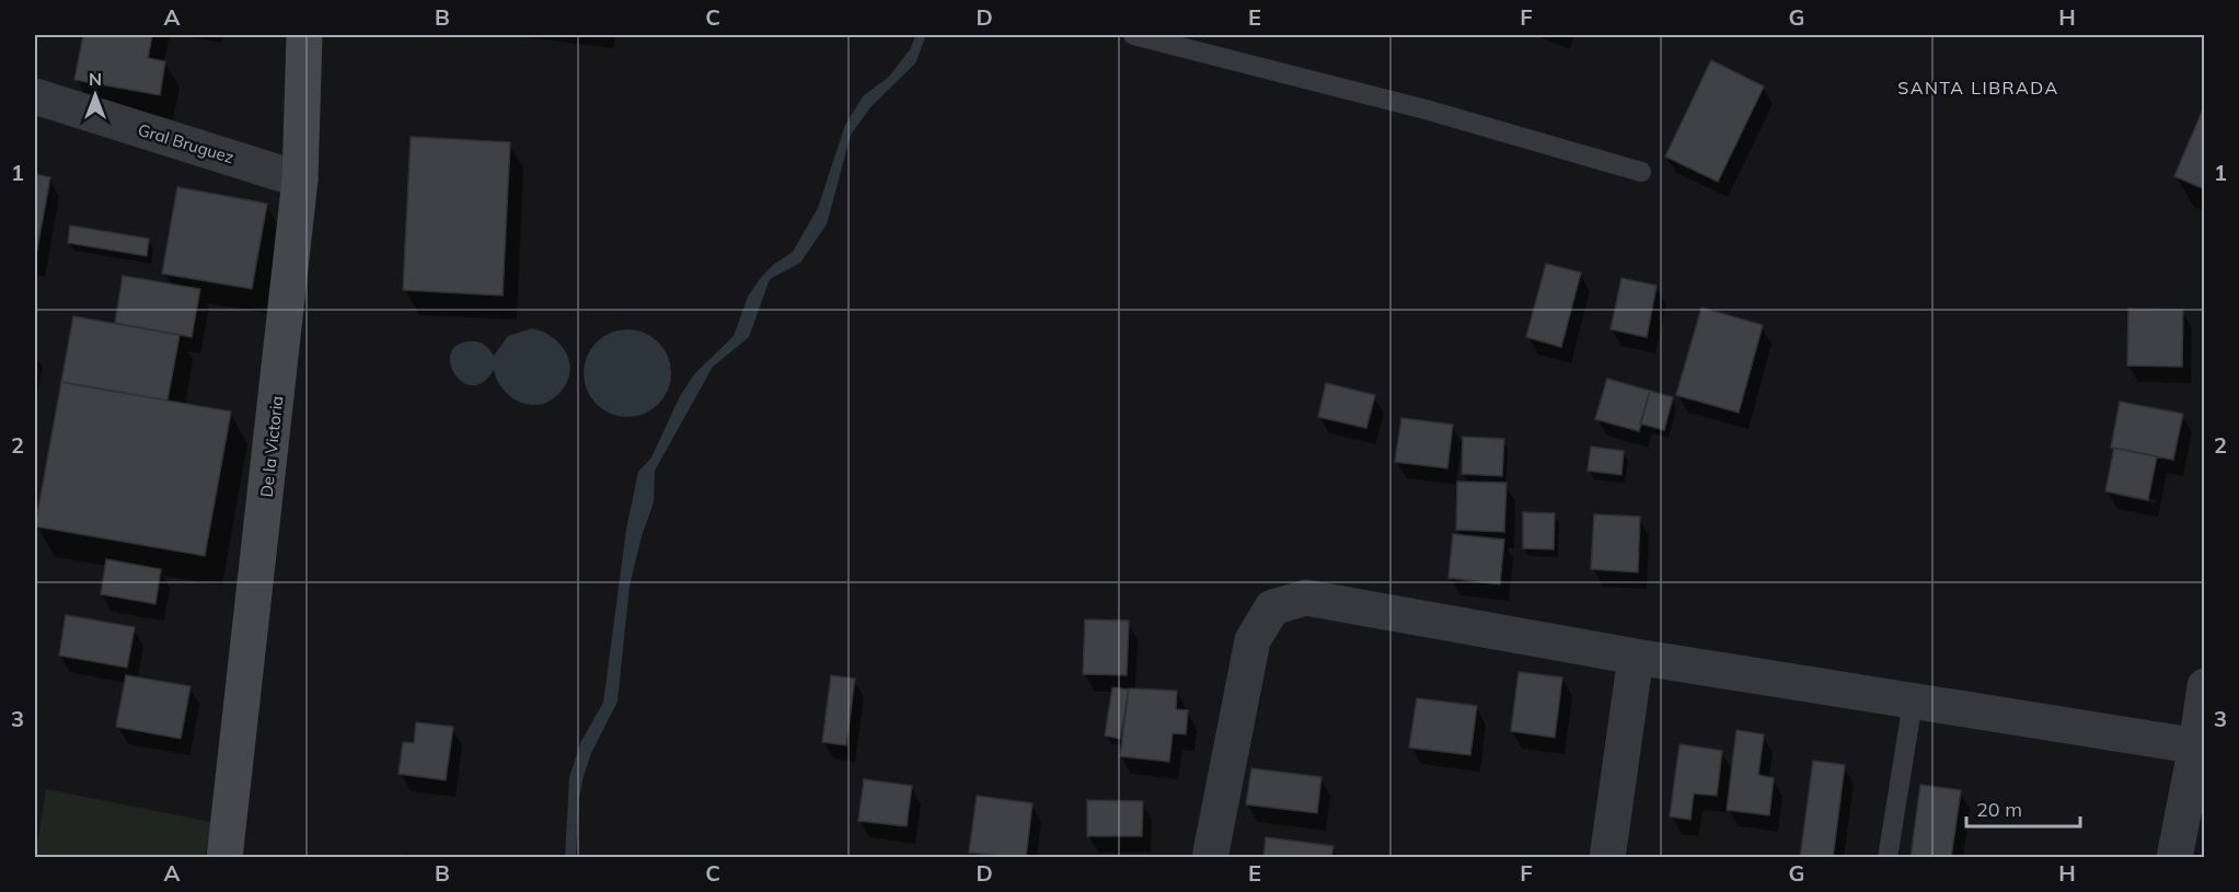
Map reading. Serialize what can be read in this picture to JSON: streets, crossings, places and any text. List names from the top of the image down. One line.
{"streets":{"main road":["De la Victoria"],"street":["Gral Bruguez"]},"crossings":[["Gral Bruguez","De la Victoria"]],"districts":["SANTA LIBRADA"],"scale_bar":"20 m","north":"top","grid":{"columns":["A","B","C","D","E","F","G","H"],"rows":["1","2","3"]}}
